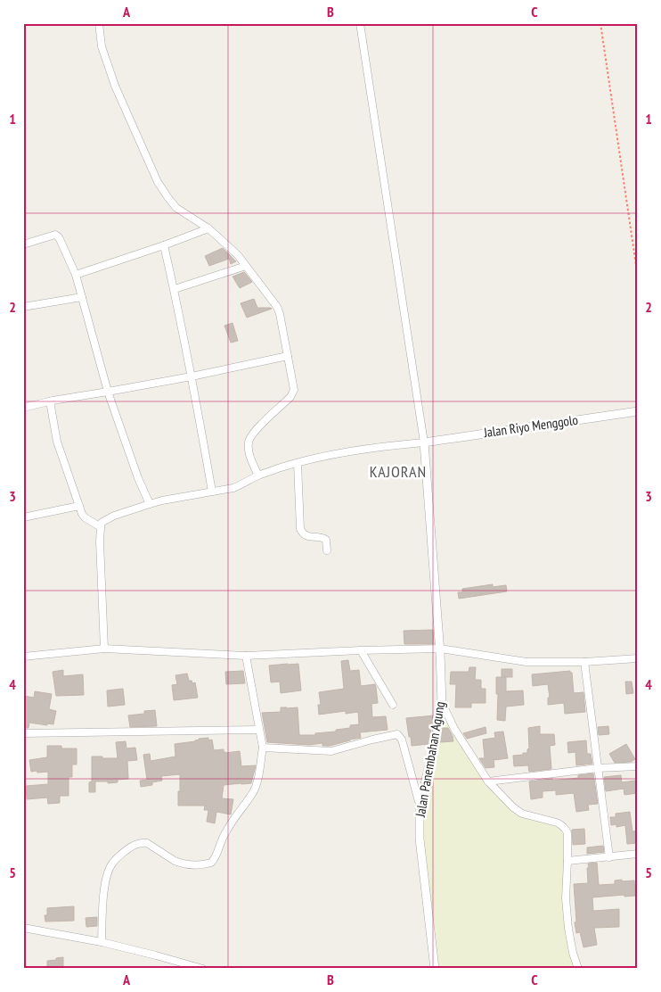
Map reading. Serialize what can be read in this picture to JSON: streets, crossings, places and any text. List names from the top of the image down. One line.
{"streets":{"street":["Jalan Riyo Menggolo","Jalan Panembahan Agung"]},"crossings":[["Jalan Riyo Menggolo","Jalan Panembahan Agung"]],"districts":["KAJORAN"],"grid":{"columns":["A","B","C"],"rows":["1","2","3","4","5"]}}
